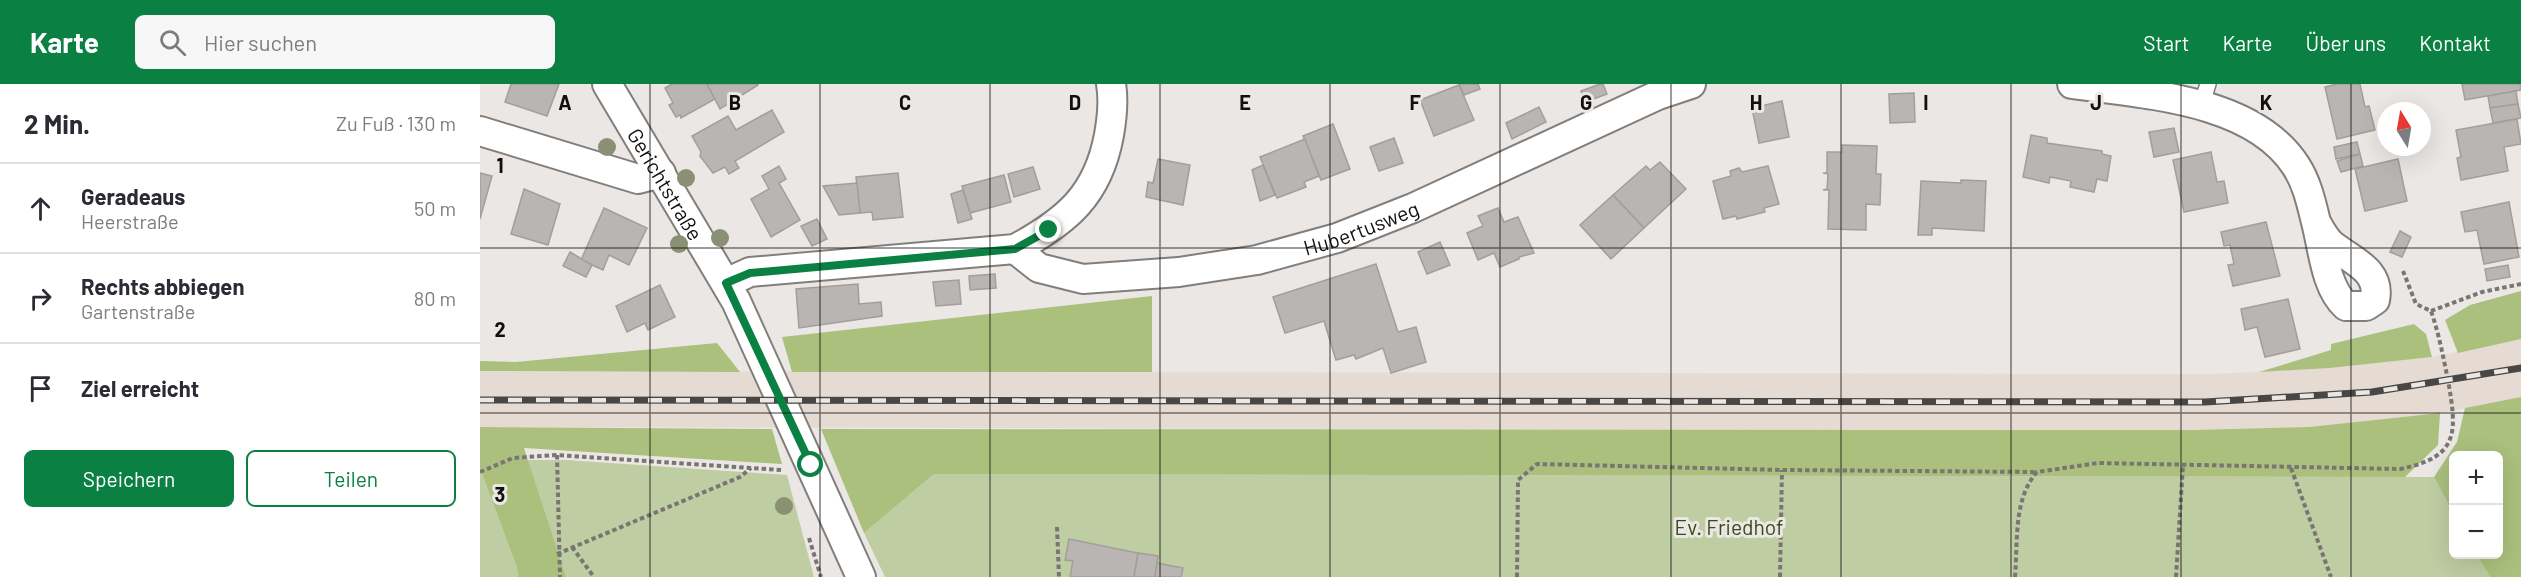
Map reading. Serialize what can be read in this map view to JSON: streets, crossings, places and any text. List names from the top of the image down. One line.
{"streets":{"street":["Gerichtstraße","Hubertusweg"]},"parks":["Ev. Friedhof"],"north":"top","page":{"header":"Karte","search":"Hier suchen","nav":["Start","Karte","Über uns","Kontakt"],"heading":["2 Min.","Zu Fuß · 130 m"],"list":[["Geradeaus","Heerstraße","50 m"],["Rechts abbiegen","Gartenstraße","80 m"],"Ziel erreicht"],"buttons":["Speichern","Teilen"],"map_buttons":["+","−"]},"grid":{"columns":["A","B","C","D","E","F","G","H","I","J","K"],"rows":["1","2","3"]}}
